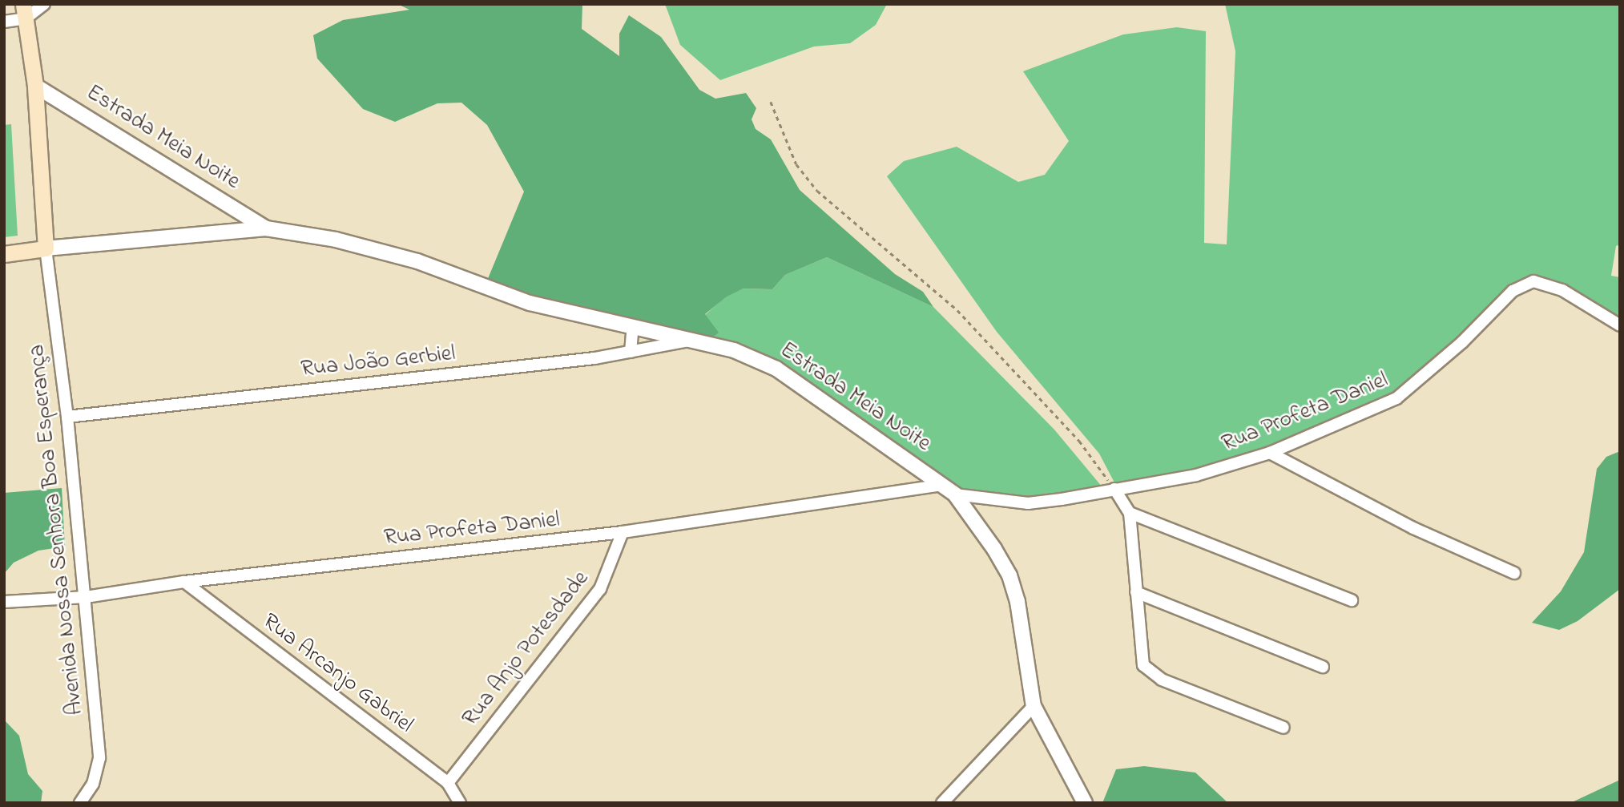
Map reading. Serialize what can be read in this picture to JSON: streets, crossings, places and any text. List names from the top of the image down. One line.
{"streets":{"main road":["Estrada Meia Noite"],"street":["Rua João Gerbiel","Rua Profeta Daniel","Avenida Nossa Senhora Boa Esperança","Rua Anjo Potesdade","Rua Arcanjo Gabriel"]},"crossings":[["Estrada Meia Noite","Rua João Gerbiel"],["Estrada Meia Noite","Rua Profeta Daniel"],["Estrada Meia Noite","Avenida Nossa Senhora Boa Esperança"],["Rua João Gerbiel","Avenida Nossa Senhora Boa Esperança"],["Rua Profeta Daniel","Avenida Nossa Senhora Boa Esperança"],["Rua Profeta Daniel","Rua Anjo Potesdade"],["Rua Profeta Daniel","Rua Arcanjo Gabriel"],["Rua Anjo Potesdade","Rua Arcanjo Gabriel"]]}
